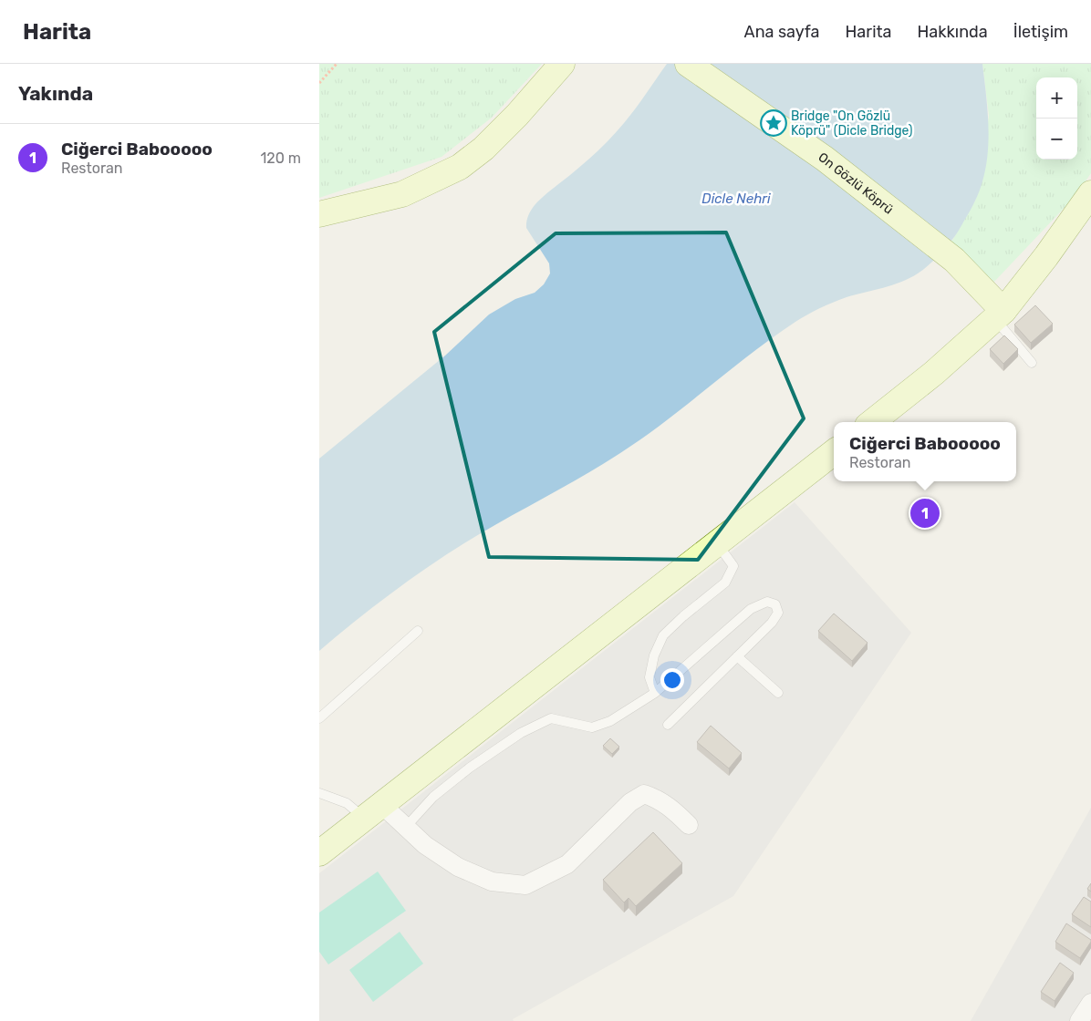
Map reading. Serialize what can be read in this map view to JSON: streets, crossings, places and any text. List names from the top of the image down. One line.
{"streets":{"street":["On Gözlü Köprü"]},"water":["Dicle Nehri"],"places":{"place":["Bridge \"On Gözlü Köprü\" (Dicle Bridge)"]},"page":{"header":"Harita","nav":["Ana sayfa","Harita","Hakkında","İletişim"],"heading":"Yakında","map_buttons":["+","−"],"list":[{"mark":"1","name":"Ciğerci Babooooo","note":"Restoran","value":"120 m"}],"popup":["Ciğerci Babooooo","Restoran"],"pins":"1"}}
